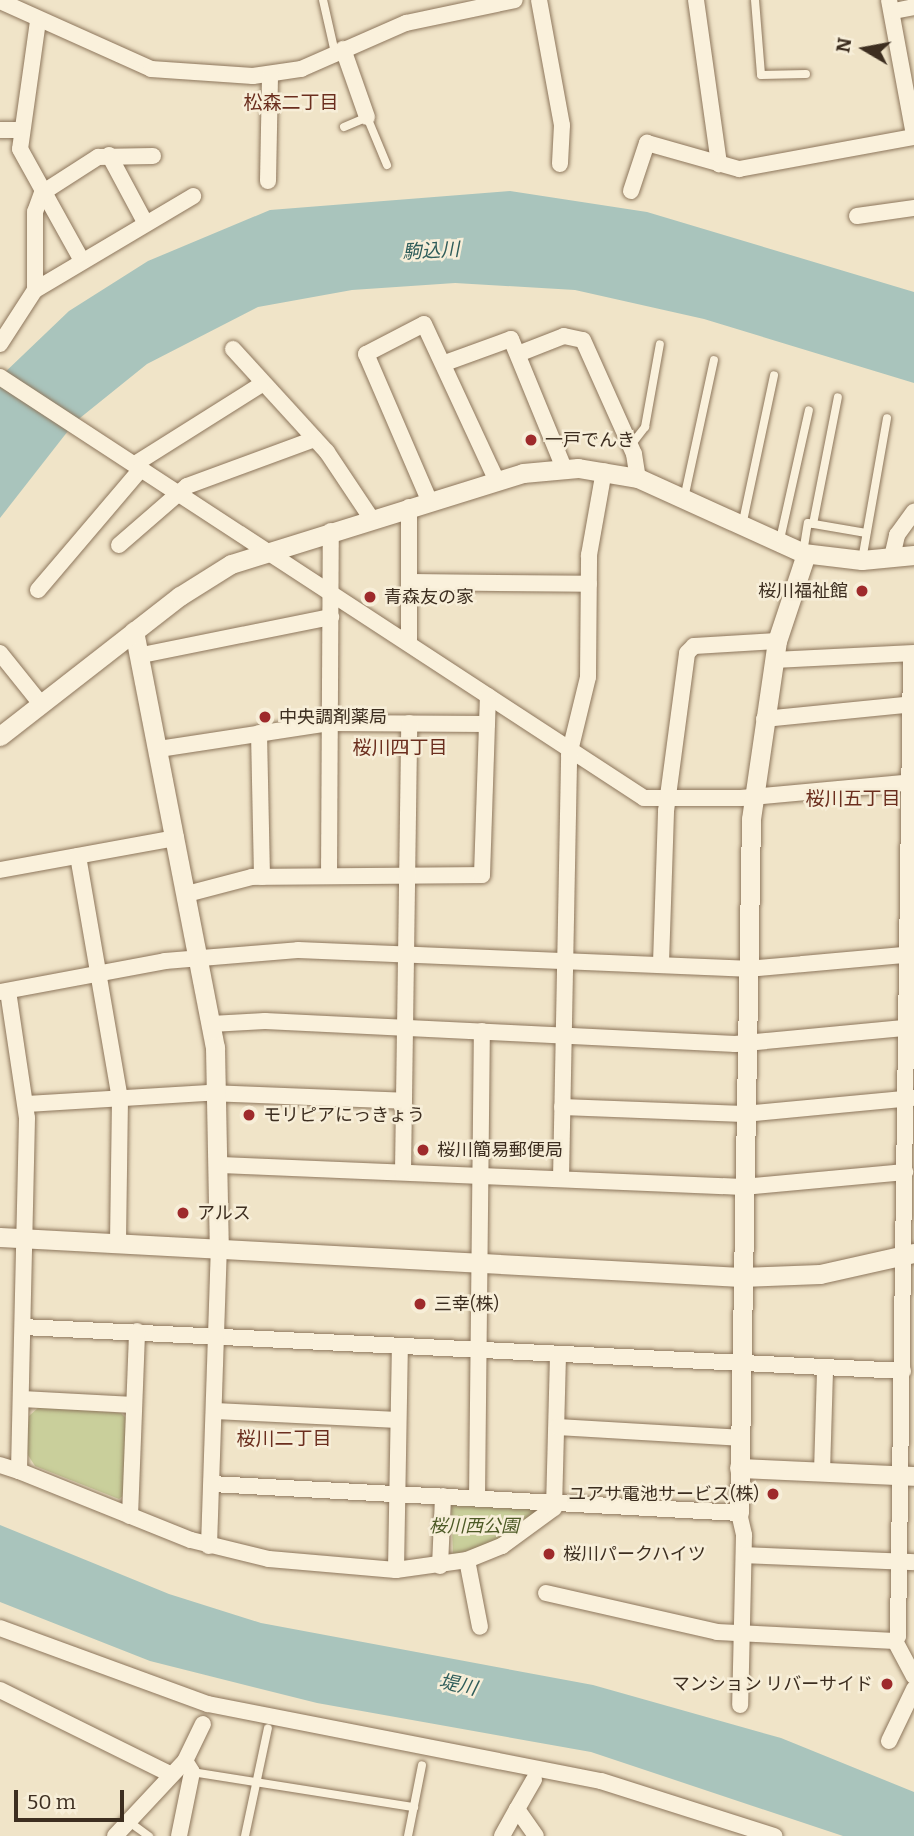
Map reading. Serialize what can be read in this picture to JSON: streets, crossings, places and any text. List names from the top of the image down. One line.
{"districts":["松森二丁目","桜川四丁目","桜川五丁目","桜川二丁目"],"water":["駒込川","堤川"],"parks":["桜川西公園"],"places":["一戸でんき","桜川福祉館","青森友の家","中央調剤薬局","モリピアにっきょう","桜川簡易郵便局","アルス","三幸(株)","ユアサ電池サービス(株)","桜川パークハイツ","マンション リバーサイド"],"scale_bar":"50 m","north":"left"}
